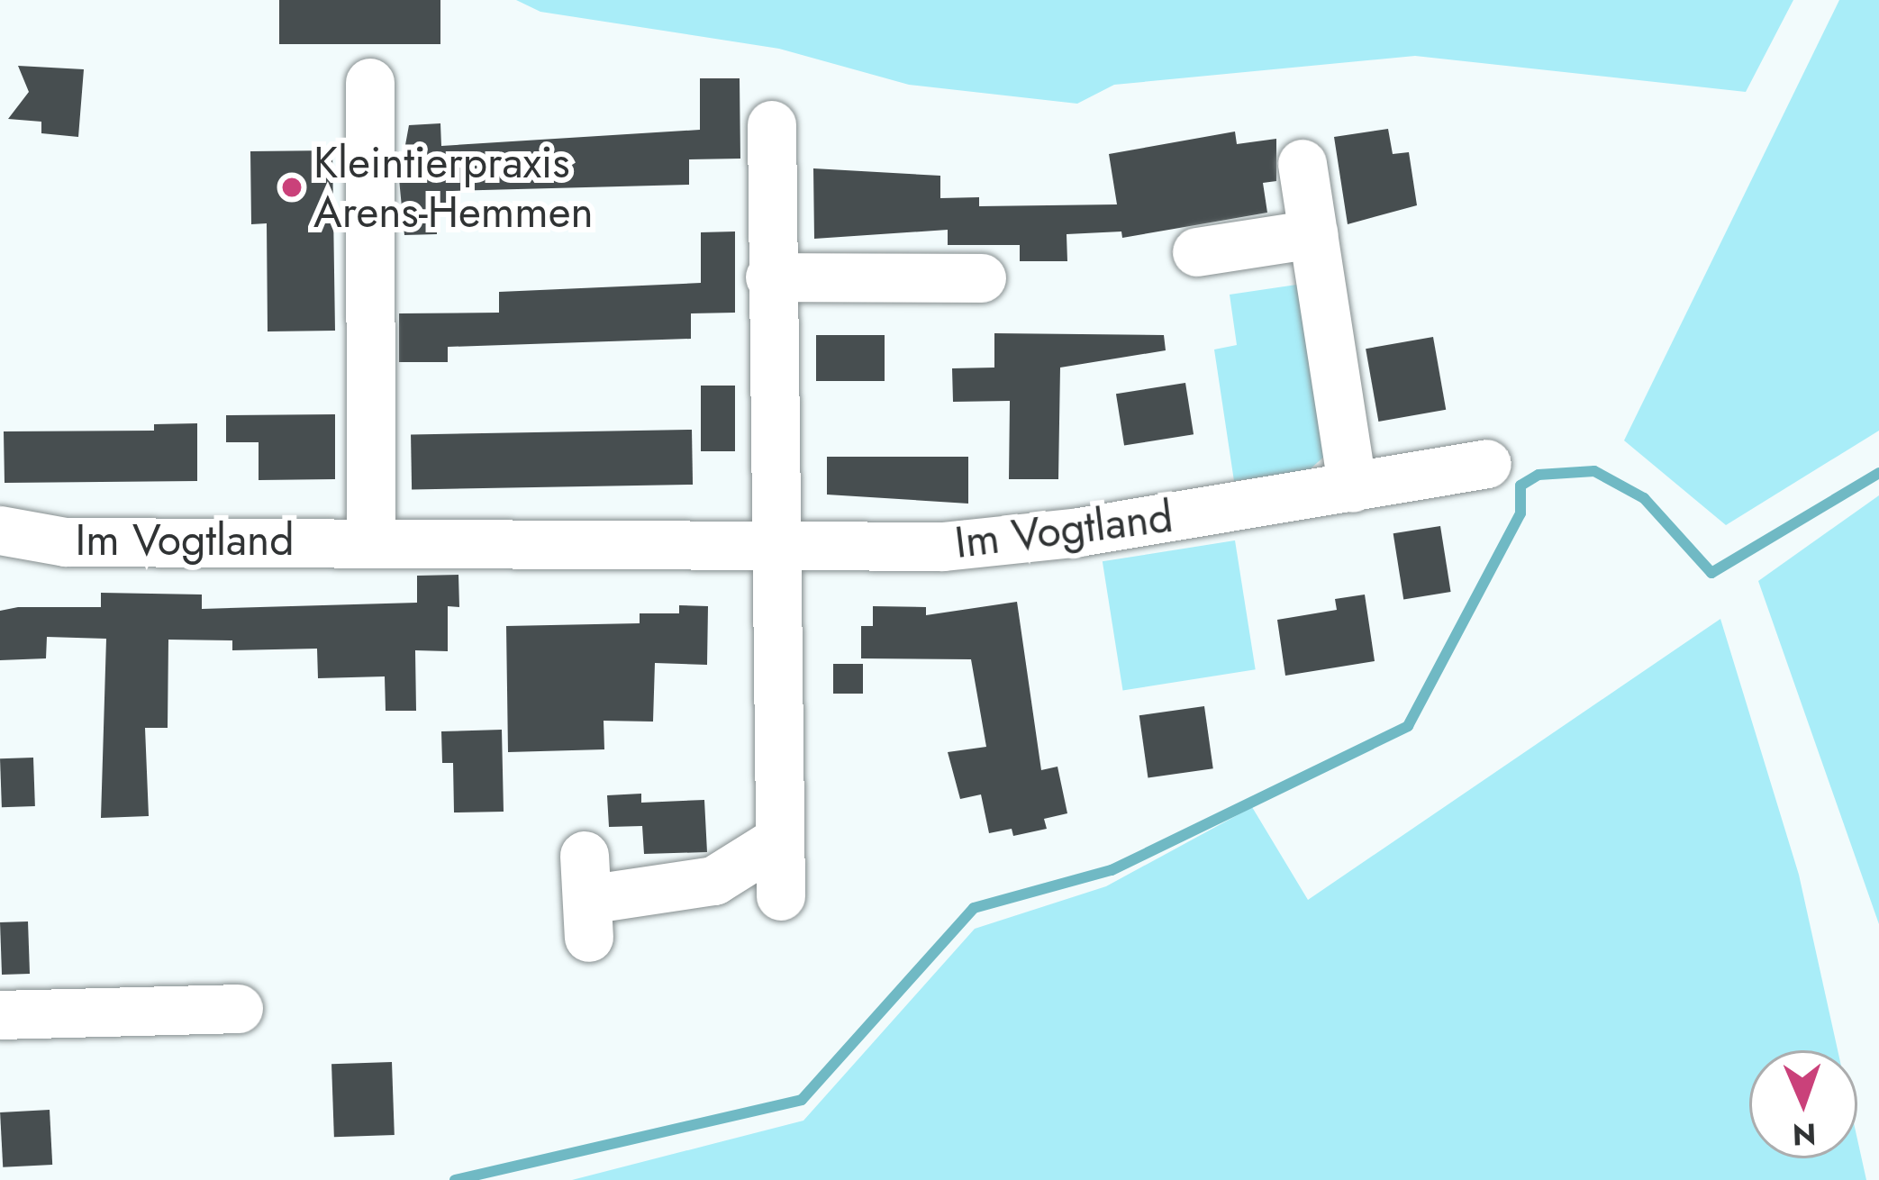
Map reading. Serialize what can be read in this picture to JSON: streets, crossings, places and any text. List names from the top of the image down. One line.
{"streets":{"street":["Im Vogtland"]},"places":["Kleintierpraxis Arens-Hemmen"],"north":"bottom"}
